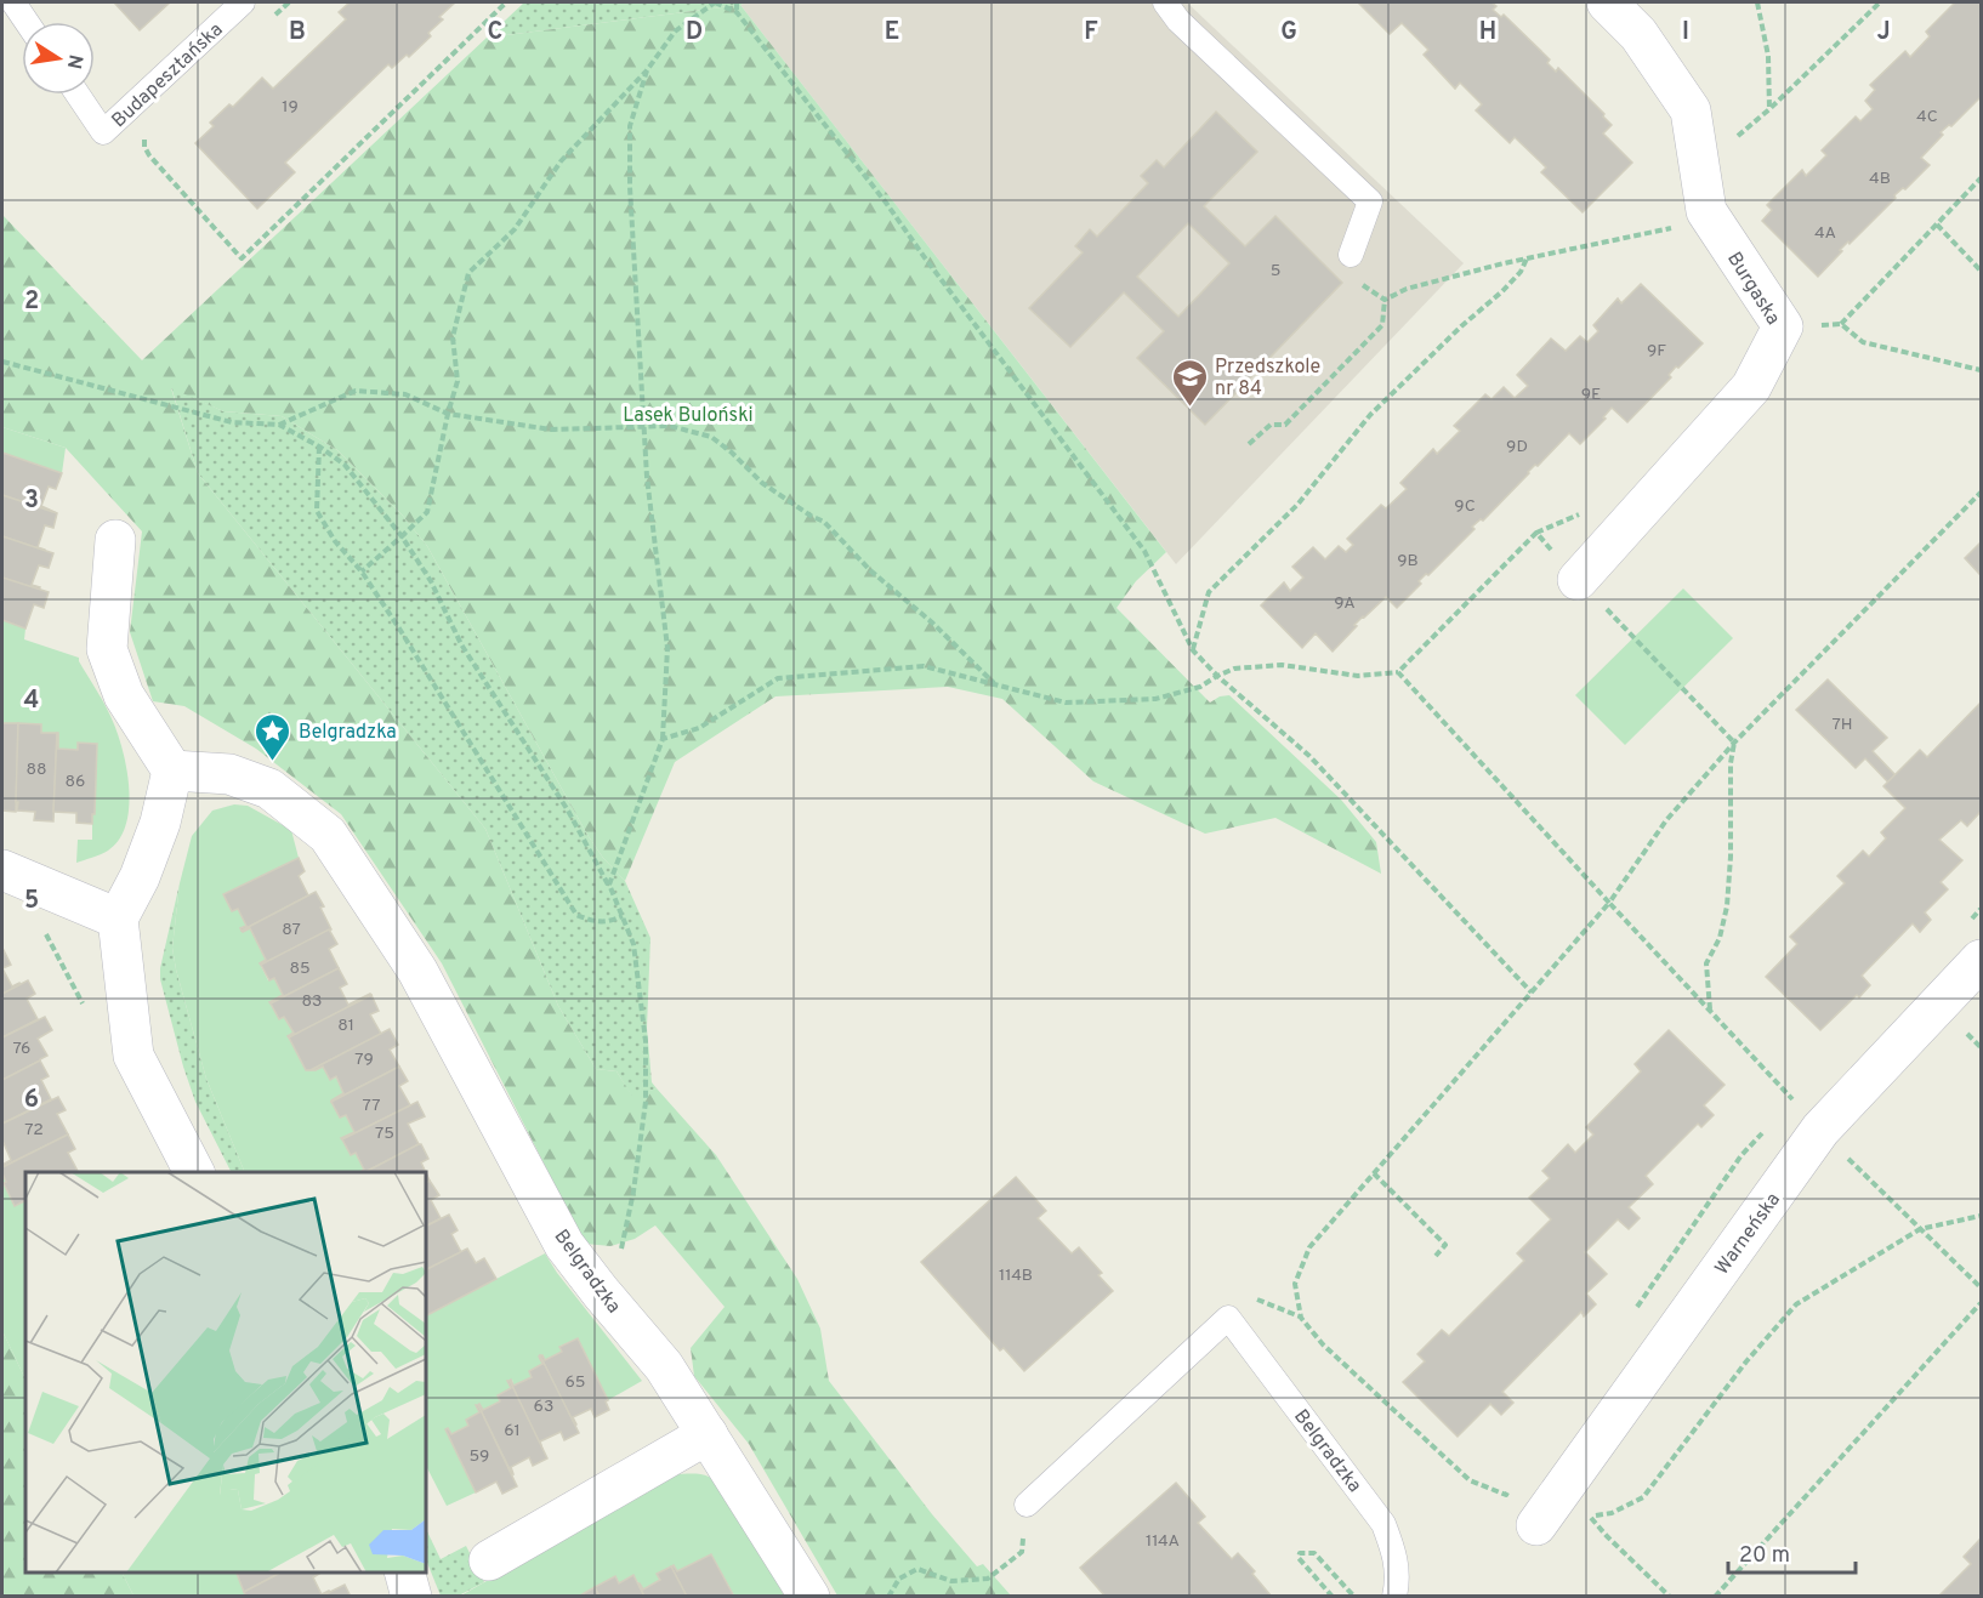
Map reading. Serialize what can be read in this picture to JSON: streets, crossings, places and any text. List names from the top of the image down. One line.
{"streets":{"street":["Burgaska","Warneńska","Belgradzka"],"lane":["Budapesztańska"]},"parks":["Lasek Buloński"],"places":{"school or university":["Przedszkole nr 84"],"place":["Belgradzka"]},"house_numbers":["19","4C","4B","4A","5","9F","9E","9D","9C","9B","9A","7H","88","86","87","85","83","81","76","79","77","72","75","114B","65","63","61","59","114A"],"scale_bar":"20 m","north":"right","grid":{"columns":["B","C","D","E","F","G","H","I","J"],"rows":["2","3","4","5","6"]}}
